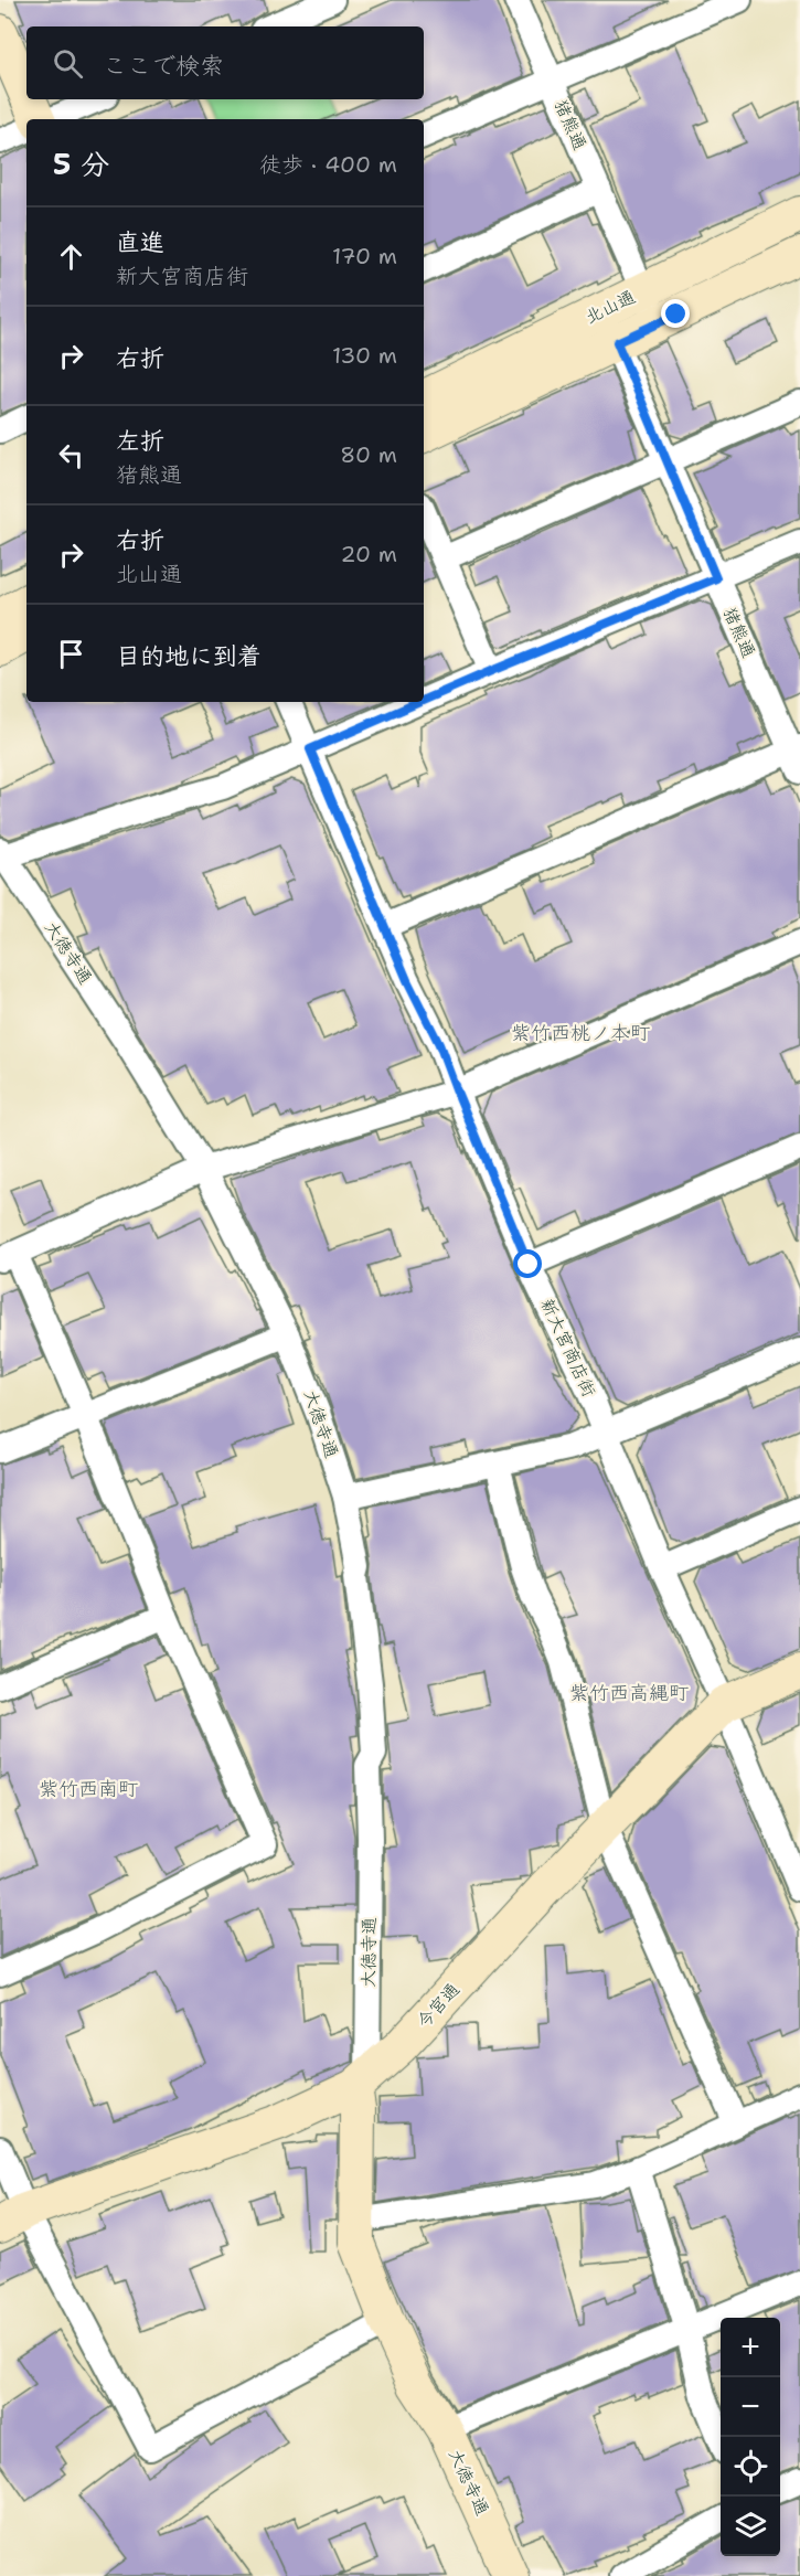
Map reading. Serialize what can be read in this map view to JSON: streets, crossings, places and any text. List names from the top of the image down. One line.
{"streets":{"street":["猪熊通","北山通","大徳寺通","新大宮商店街","今宮通"]},"crossings":[["猪熊通","北山通"],["大徳寺通","今宮通"],["新大宮商店街","今宮通"]],"districts":["紫竹西桃ノ本町","紫竹西高縄町","紫竹西南町"],"page":{"search":"ここで検索","heading":["5 分","徒歩 · 400 m"],"list":[["直進","新大宮商店街","170 m"],["右折","130 m"],["左折","猪熊通","80 m"],["右折","北山通","20 m"],"目的地に到着"],"map_buttons":["+","−"]}}
